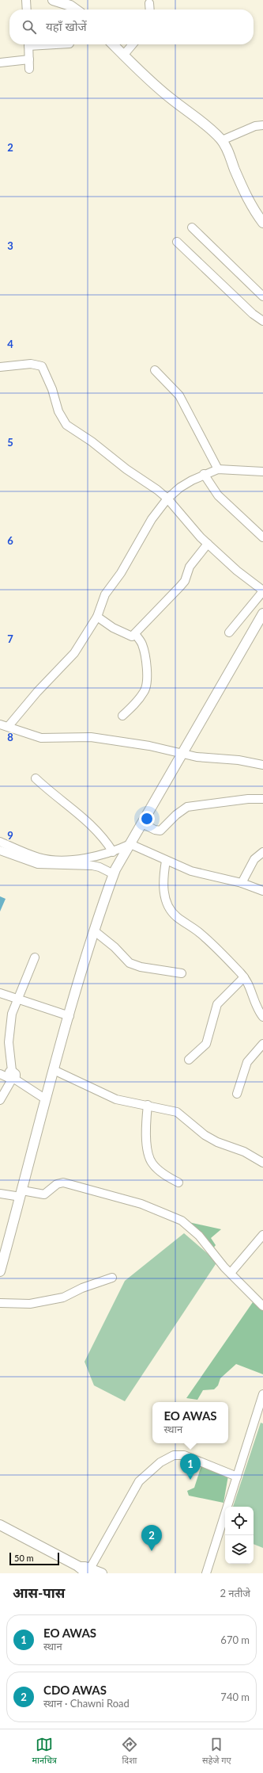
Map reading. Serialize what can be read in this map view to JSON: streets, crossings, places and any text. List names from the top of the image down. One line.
{"scale_bar":"50 m","page":{"search":"यहाँ खोजें","popup":["EO AWAS","स्थान"],"pins":["1","2"],"scale":"50 m","heading":["आस-पास","2 नतीजे"],"list":[{"mark":"1","name":"EO AWAS","note":"स्थान","value":"670 m"},{"mark":"2","name":"CDO AWAS","note":"स्थान · Chawni Road","value":"740 m"}],"nav":["मानचित्र","दिशा","सहेजे गए"]},"grid":{"rows":["2","3","4","5","6","7","8","9"]}}
